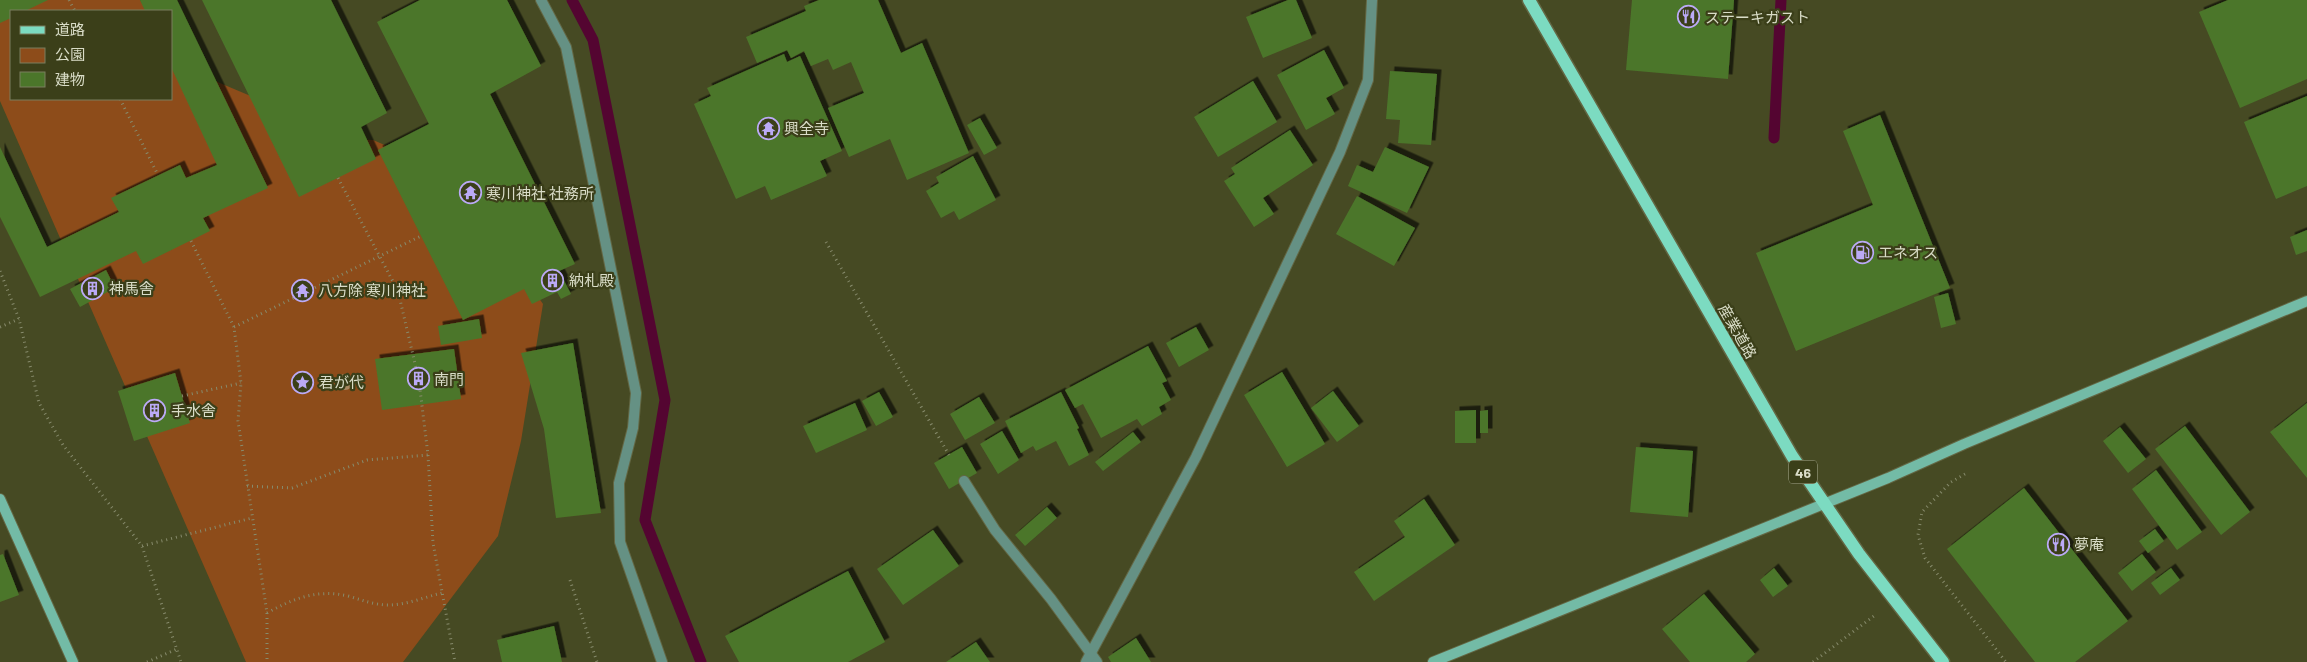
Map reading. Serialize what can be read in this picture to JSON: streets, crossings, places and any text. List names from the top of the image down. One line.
{"streets":{"main road":["産業道路","46"]},"places":{"restaurant":["ステーキガスト","夢庵"],"temple":["興全寺","寒川神社 社務所","八方除 寒川神社"],"fuel station":["エネオス"],"building":["納札殿","神馬舎","南門","手水舎"],"place":["君が代"]},"legend":["道路","公園","建物"]}
